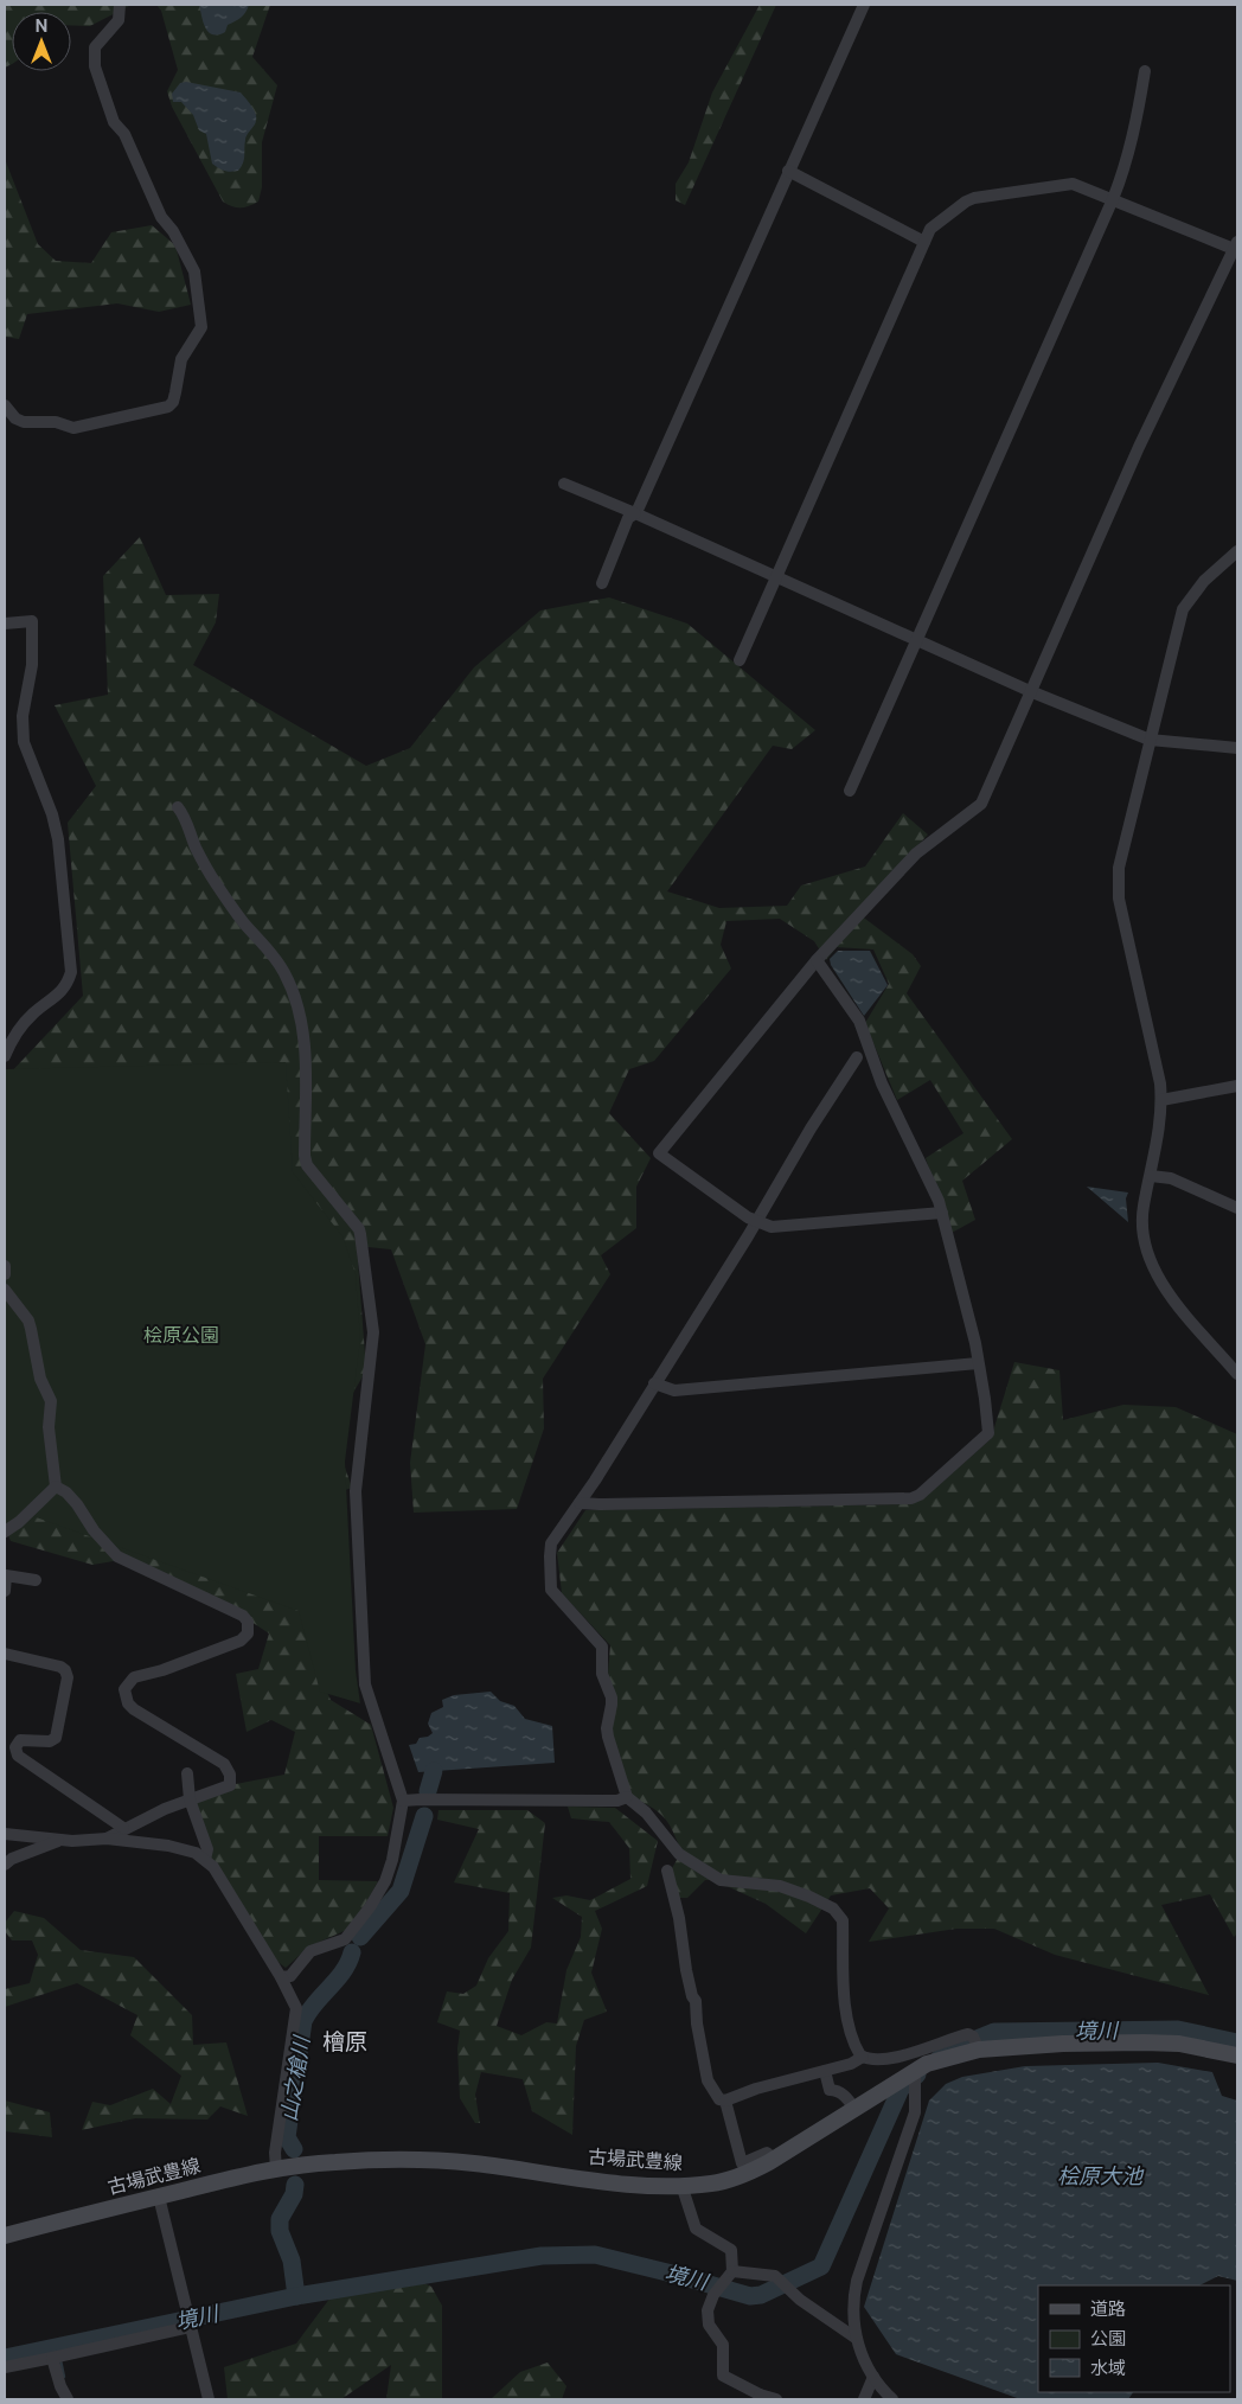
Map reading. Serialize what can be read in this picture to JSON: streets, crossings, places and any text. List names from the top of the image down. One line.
{"streets":{"main road":["古場武豊線"]},"districts":["檜原"],"water":["境川","山之槍川","桧原大池"],"parks":["桧原公園"],"legend":["道路","公園","水域"],"north":"top"}
